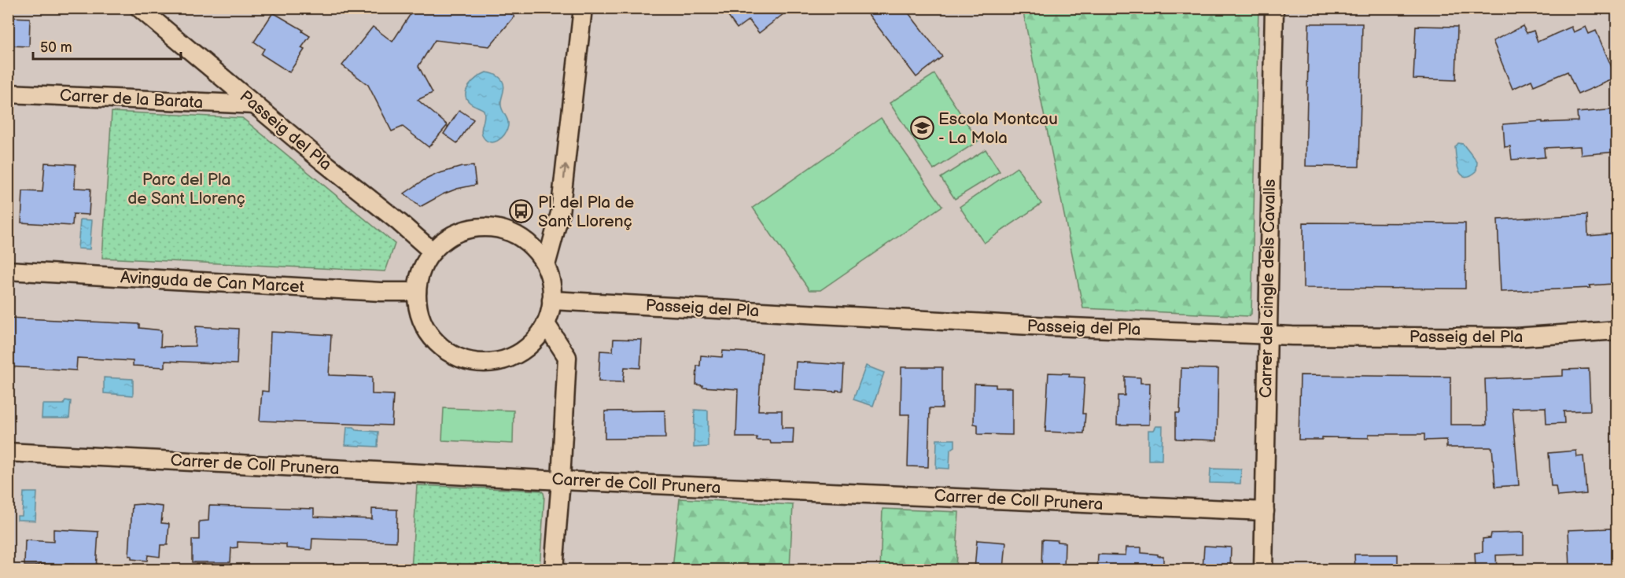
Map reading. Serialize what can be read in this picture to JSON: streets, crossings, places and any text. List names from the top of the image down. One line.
{"streets":{"street":["Carrer de la Barata","Passeig del Pla","Avinguda de Can Marcet","Carrer del cingle dels Cavalls","Carrer de Coll Prunera"]},"crossings":[["Carrer de la Barata","Passeig del Pla"],["Passeig del Pla","Avinguda de Can Marcet"],["Passeig del Pla","Carrer del cingle dels Cavalls"],["Carrer del cingle dels Cavalls","Carrer de Coll Prunera"]],"parks":["Parc del Pla de Sant Llorenç"],"places":{"school or university":["Escola Montcau - La Mola"],"bus stop":["Pl. del Pla de Sant Llorenç"]},"scale_bar":"50 m"}
